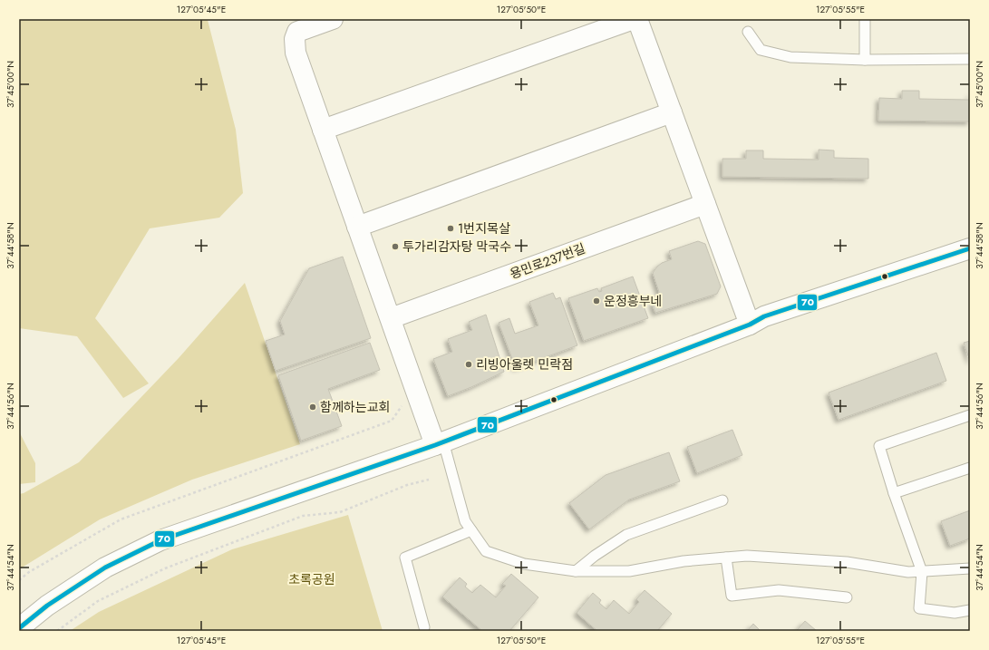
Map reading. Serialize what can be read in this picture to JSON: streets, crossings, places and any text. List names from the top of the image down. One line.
{"streets":{"street":["용민로237번길"]},"parks":["초록공원"],"places":["1번지목살","투가리감자탕 막국수","운정흥부네","리빙아울렛 민락점","함께하는교회"],"lines":["transit line 70"],"coordinates":["127°05'45\"E","127°05'50\"E","127°05'55\"E","37°45'00\"N","37°44'58\"N","37°44'56\"N","37°44'54\"N"]}
